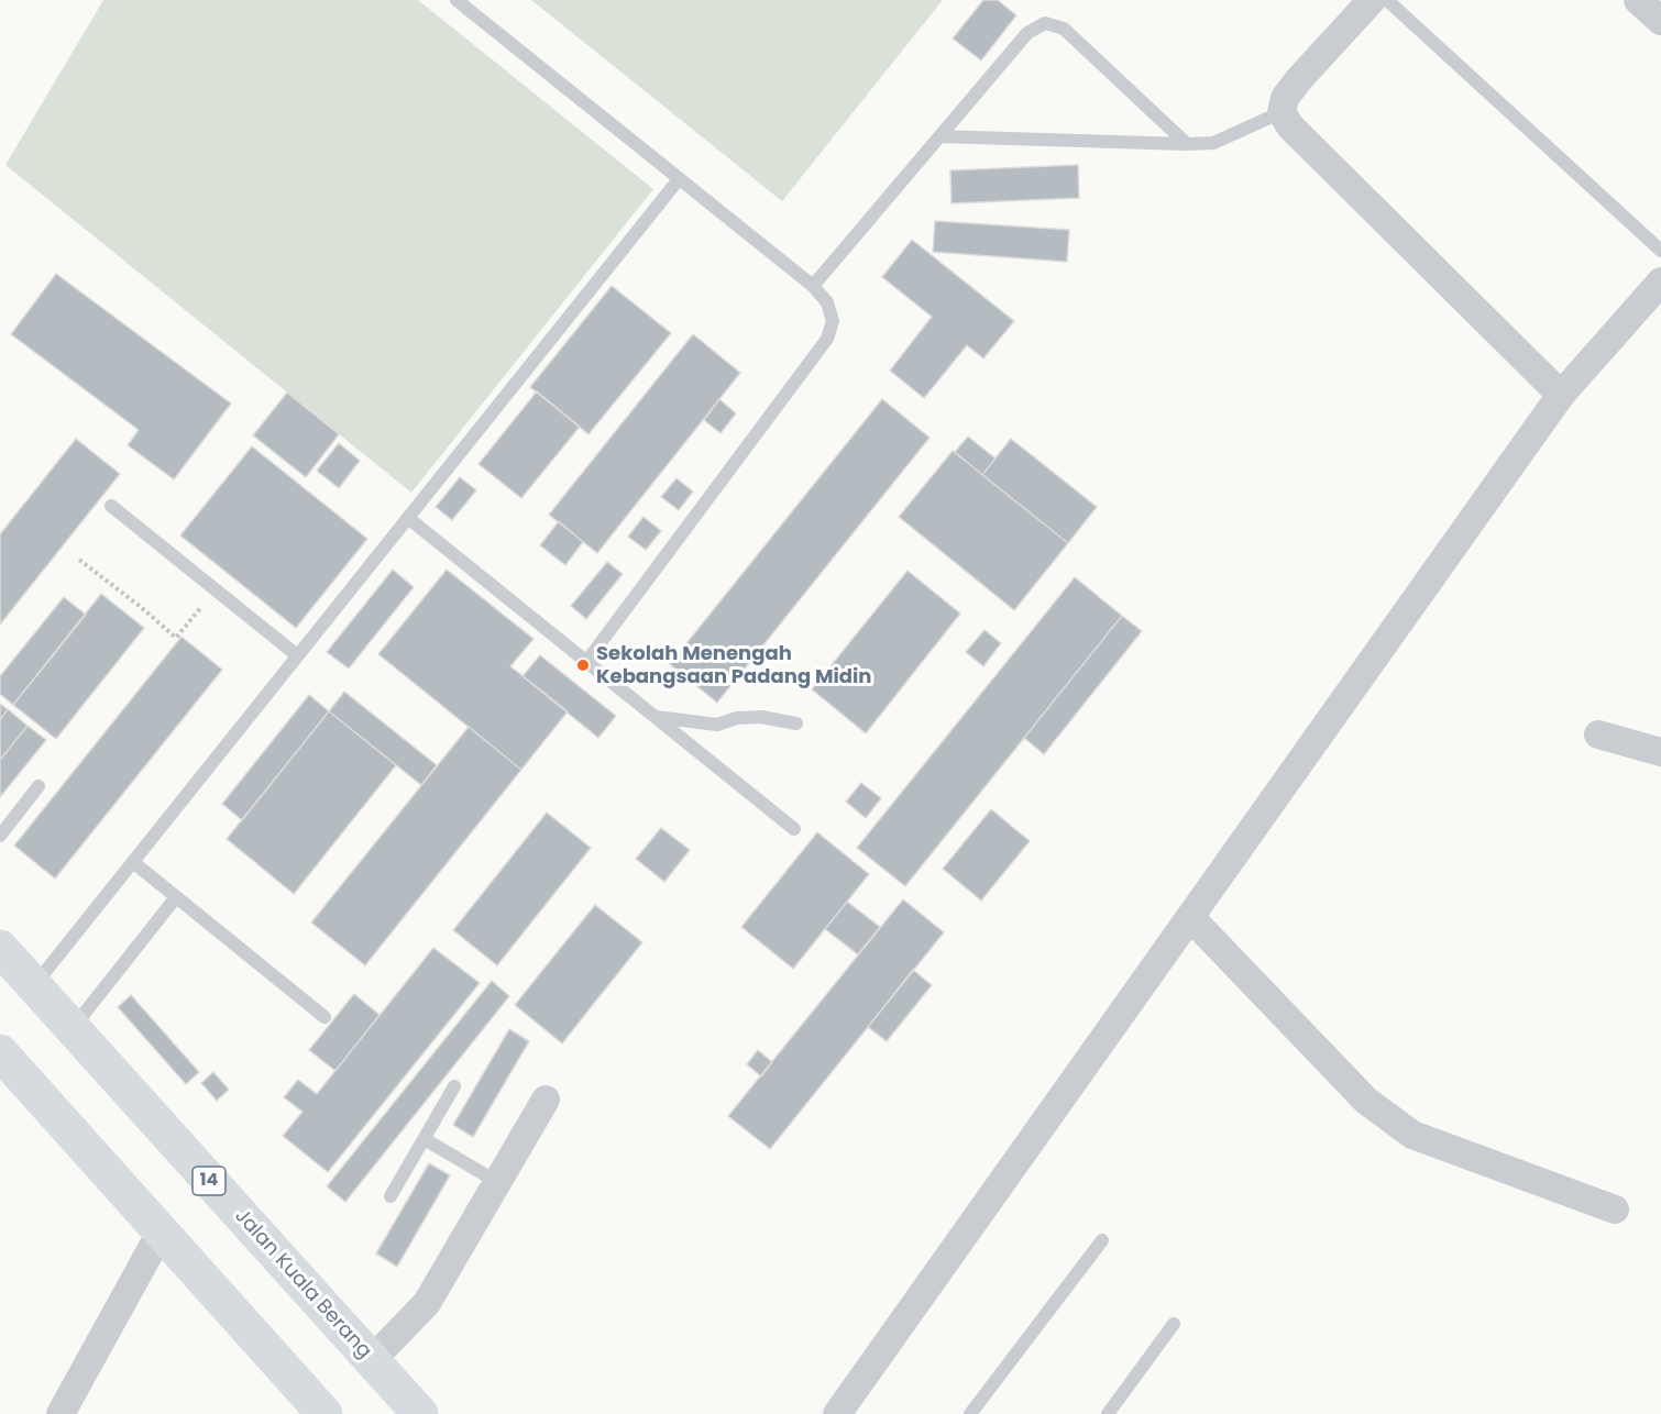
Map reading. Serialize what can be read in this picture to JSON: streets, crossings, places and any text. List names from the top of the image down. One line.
{"streets":{"highway":["14","Jalan Kuala Berang"]},"places":["Sekolah Menengah Kebangsaan Padang Midin"]}
